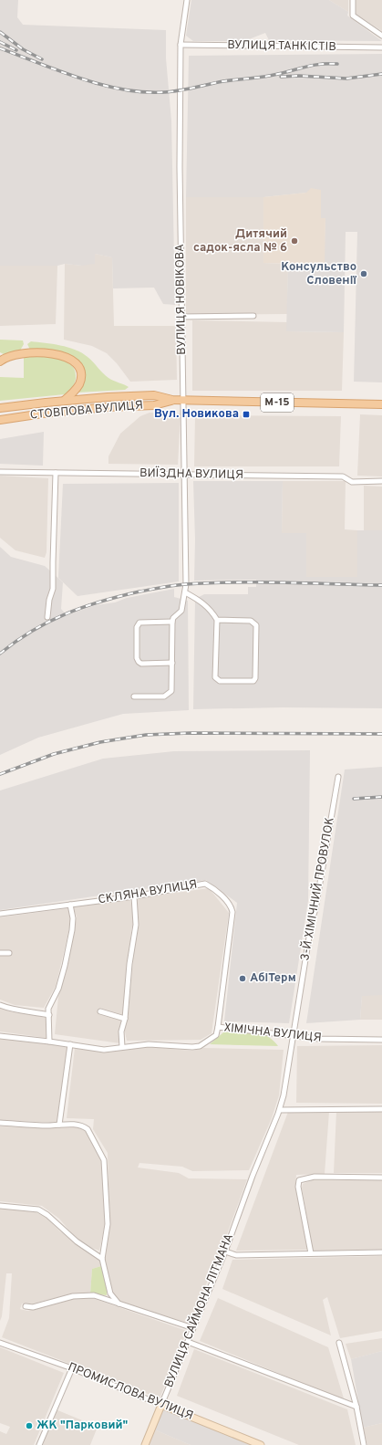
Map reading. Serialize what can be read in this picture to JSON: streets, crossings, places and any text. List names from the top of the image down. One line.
{"streets":{"main road":["М-15","СТОВПОВА ВУЛИЦЯ"],"street":["ВУЛИЦЯ ТАНКІСТІВ","ВУЛИЦЯ НОВІКОВА","ВИЇЗДНА ВУЛИЦЯ","3-Й ХІМІЧНИЙ ПРОВУЛОК","СКЛЯНА ВУЛИЦЯ","ХІМІЧНА ВУЛИЦЯ","ВУЛИЦЯ САЙМОНА ЛІТМАНА","ПРОМИСЛОВА ВУЛИЦЯ"]},"crossings":[["ВУЛИЦЯ ТАНКІСТІВ","ВУЛИЦЯ НОВІКОВА"],["ВУЛИЦЯ НОВІКОВА","СТОВПОВА ВУЛИЦЯ"],["ВУЛИЦЯ НОВІКОВА","ВИЇЗДНА ВУЛИЦЯ"],["3-Й ХІМІЧНИЙ ПРОВУЛОК","ХІМІЧНА ВУЛИЦЯ"],["3-Й ХІМІЧНИЙ ПРОВУЛОК","ВУЛИЦЯ САЙМОНА ЛІТМАНА"],["СКЛЯНА ВУЛИЦЯ","ХІМІЧНА ВУЛИЦЯ"],["ВУЛИЦЯ САЙМОНА ЛІТМАНА","ПРОМИСЛОВА ВУЛИЦЯ"]],"places":{"other":["Дитячий садок-ясла № 6","Консульство Словенії","АбіТерм","ЖК \"Парковий\""],"transit":["Вул. Новикова"]}}
